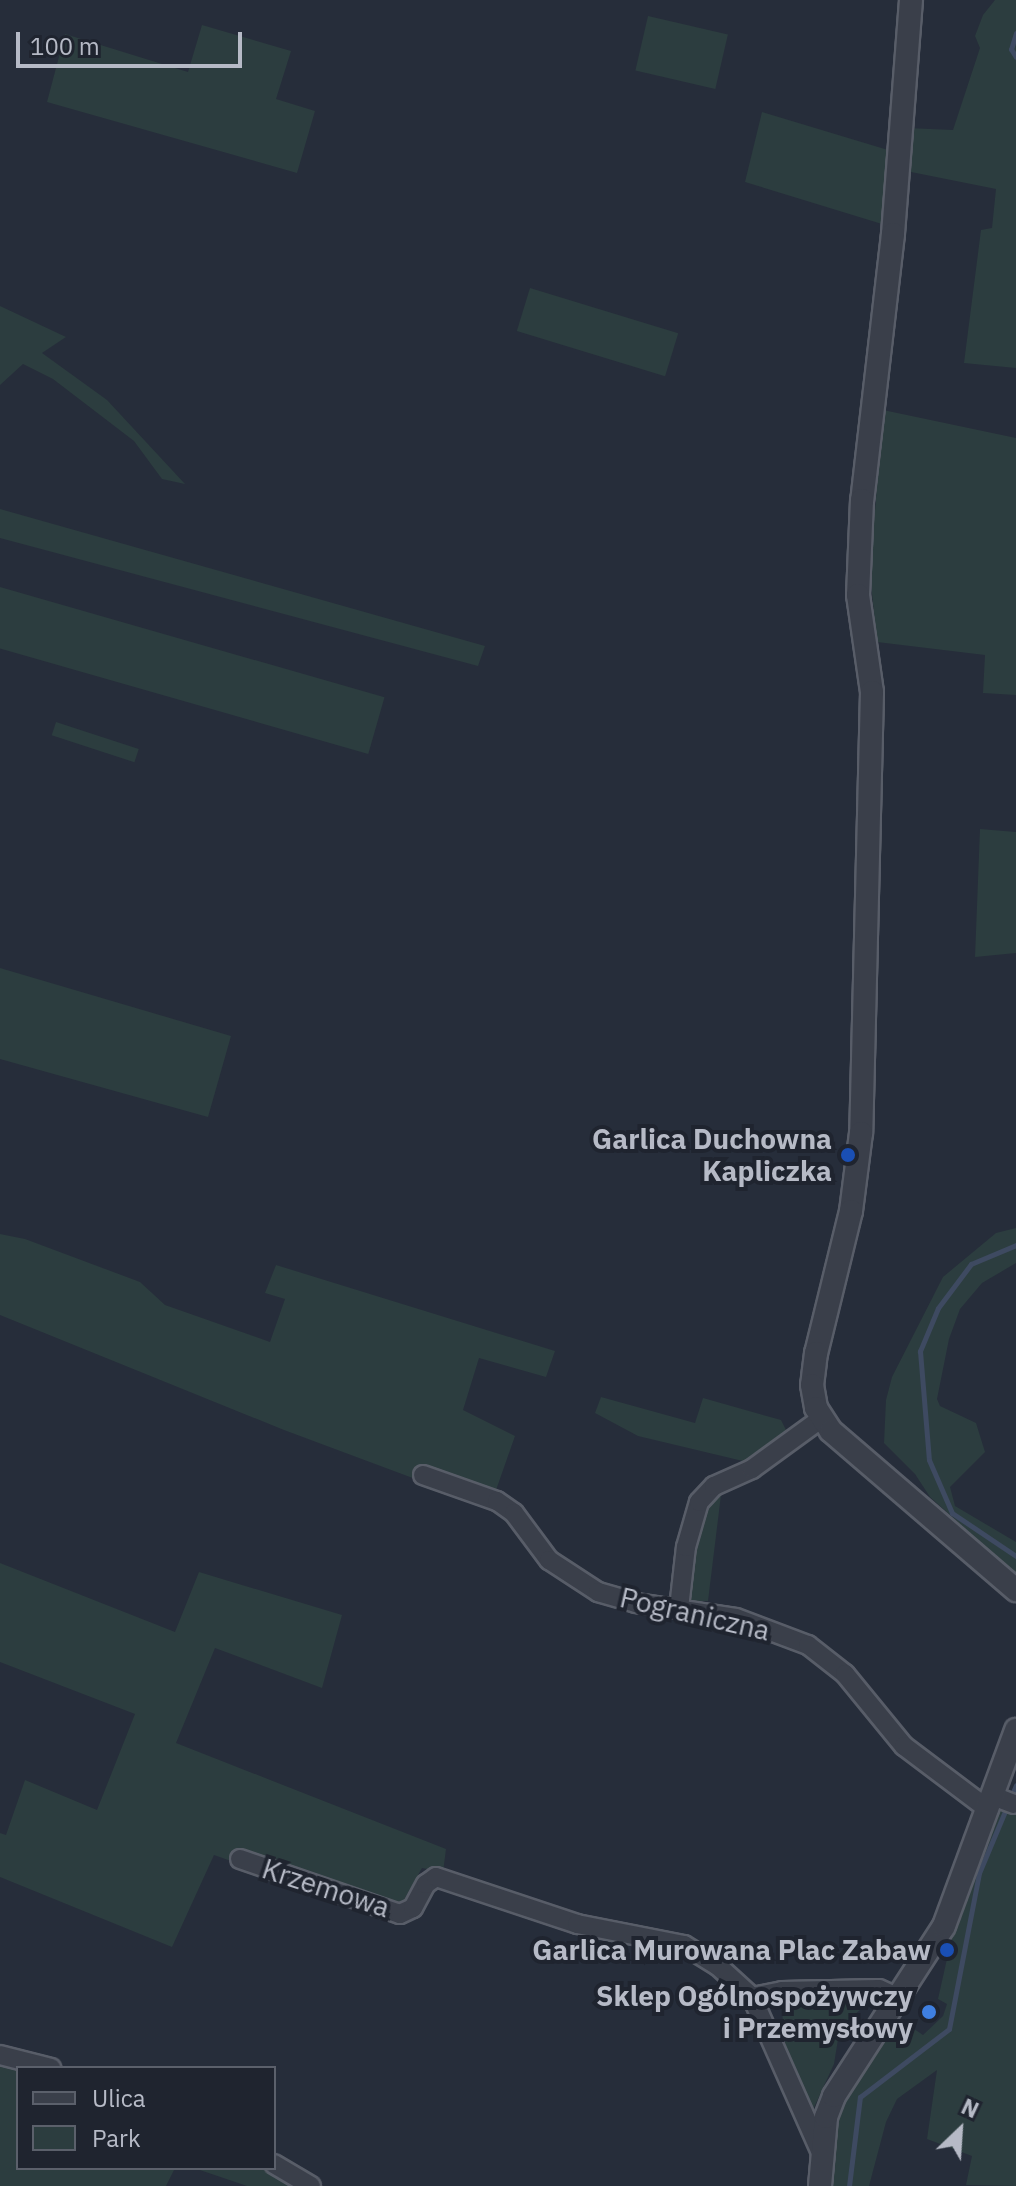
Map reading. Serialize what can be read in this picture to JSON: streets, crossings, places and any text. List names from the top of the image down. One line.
{"streets":{"street":["Pograniczna","Krzemowa"]},"places":["Garlica Duchowna Kapliczka","Garlica Murowana Plac Zabaw","Sklep Ogólnospożywczy i Przemysłowy"],"legend":["Ulica","Park"],"scale_bar":"100 m","north":"top right"}
